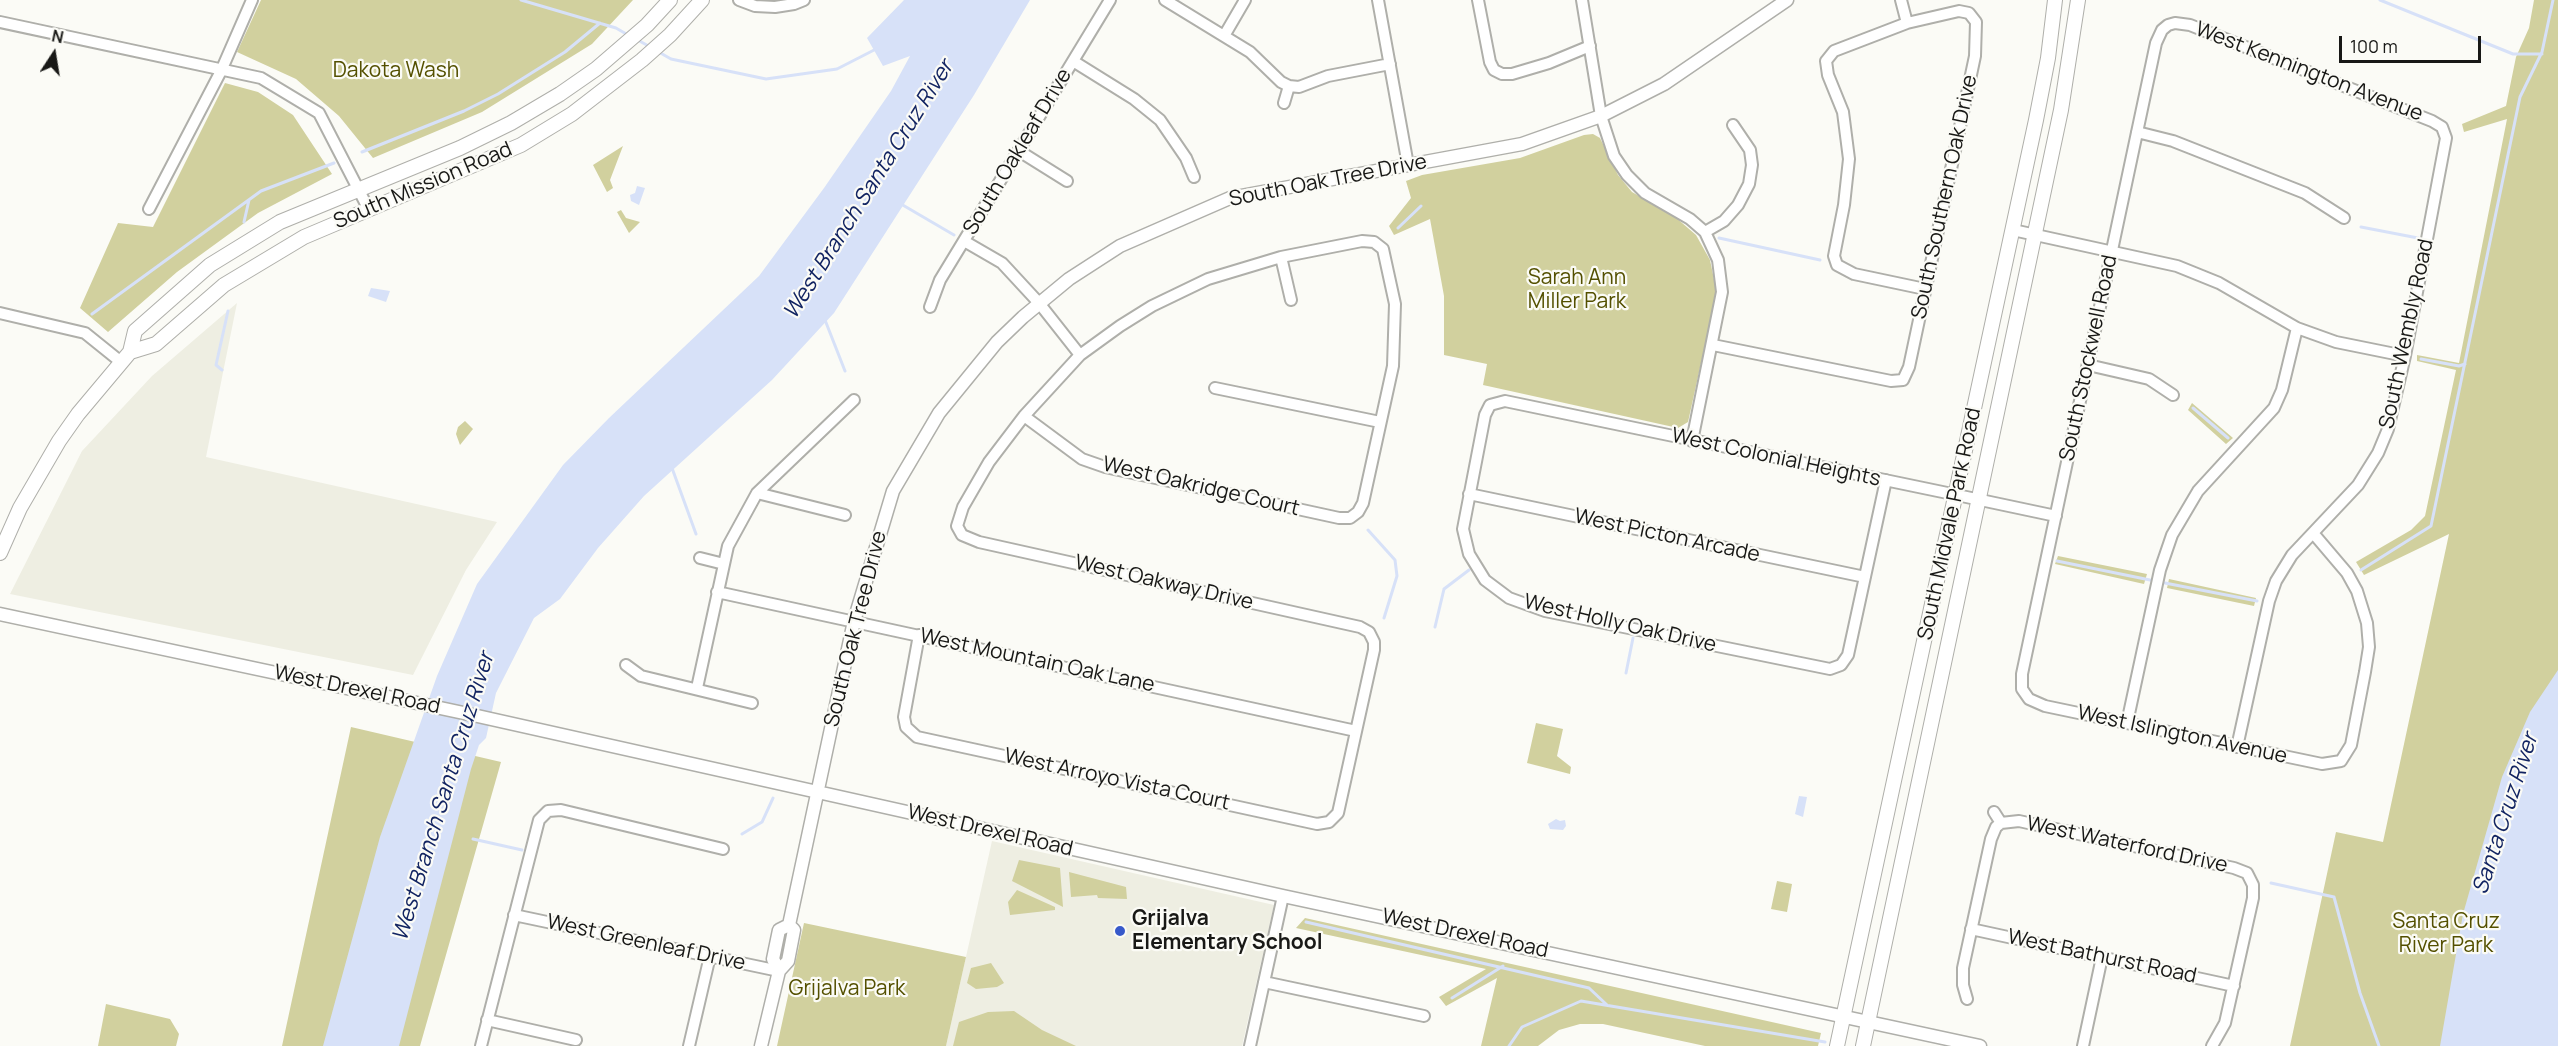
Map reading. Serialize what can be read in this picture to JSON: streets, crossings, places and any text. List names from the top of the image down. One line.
{"streets":{"main road":["South Mission Road","South Midvale Park Road"],"street":["West Kennington Avenue","South Oakleaf Drive","South Oak Tree Drive","South Southern Oak Drive","South Wembly Road","South Stockwell Road","West Colonial Heights","West Oakridge Court","West Picton Arcade","West Oakway Drive","West Holly Oak Drive","West Mountain Oak Lane","West Drexel Road","West Islington Avenue","West Arroyo Vista Court","West Waterford Drive","West Greenleaf Drive","West Bathurst Road"]},"crossings":[["West Kennington Avenue","South Wembly Road"],["West Kennington Avenue","South Stockwell Road"],["South Oak Tree Drive","West Mountain Oak Lane"],["South Oak Tree Drive","West Drexel Road"],["South Oak Tree Drive","West Greenleaf Drive"],["South Wembly Road","West Islington Avenue"],["South Stockwell Road","West Colonial Heights"],["South Stockwell Road","West Islington Avenue"],["West Colonial Heights","South Midvale Park Road"],["West Colonial Heights","West Holly Oak Drive"],["West Oakridge Court","West Oakway Drive"],["South Midvale Park Road","West Drexel Road"],["West Picton Arcade","West Holly Oak Drive"],["West Oakway Drive","West Mountain Oak Lane"],["West Oakway Drive","West Arroyo Vista Court"],["West Mountain Oak Lane","West Arroyo Vista Court"],["West Waterford Drive","West Bathurst Road"]],"water":["West Branch Santa Cruz River","Santa Cruz River"],"parks":["Dakota Wash","Sarah Ann Miller Park","Santa Cruz River Park","Grijalva Park"],"places":["Grijalva Elementary School"],"scale_bar":"100 m","north":"top"}
